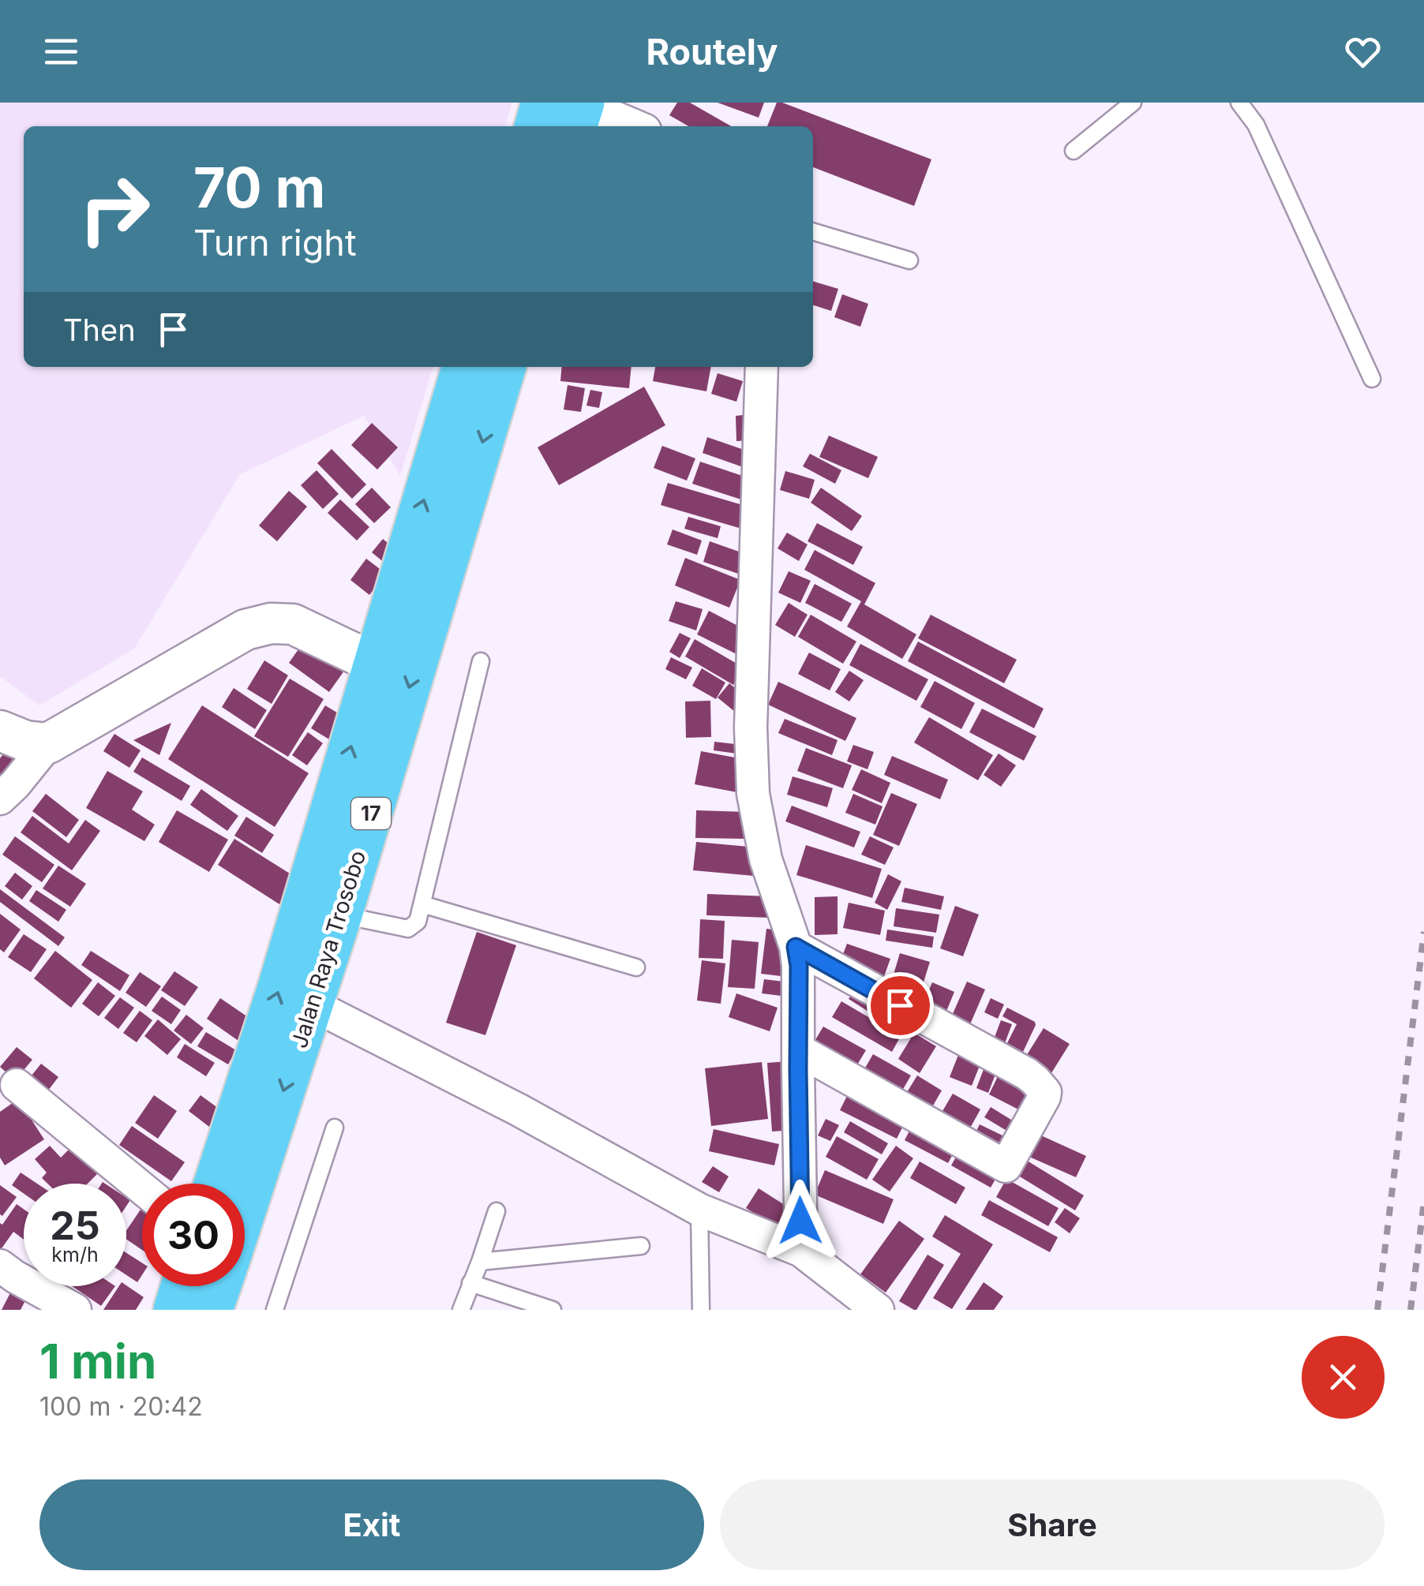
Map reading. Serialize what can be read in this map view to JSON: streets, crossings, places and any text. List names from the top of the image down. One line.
{"streets":{"highway":["17","Jalan Raya Trosobo"]},"page":{"header":"Routely","turn":["70 m","Turn right"],"then":"Then","speed":"25 km/h","limit":"30","heading":["1 min","100 m · 20:42"],"buttons":["Exit","Share"]}}
